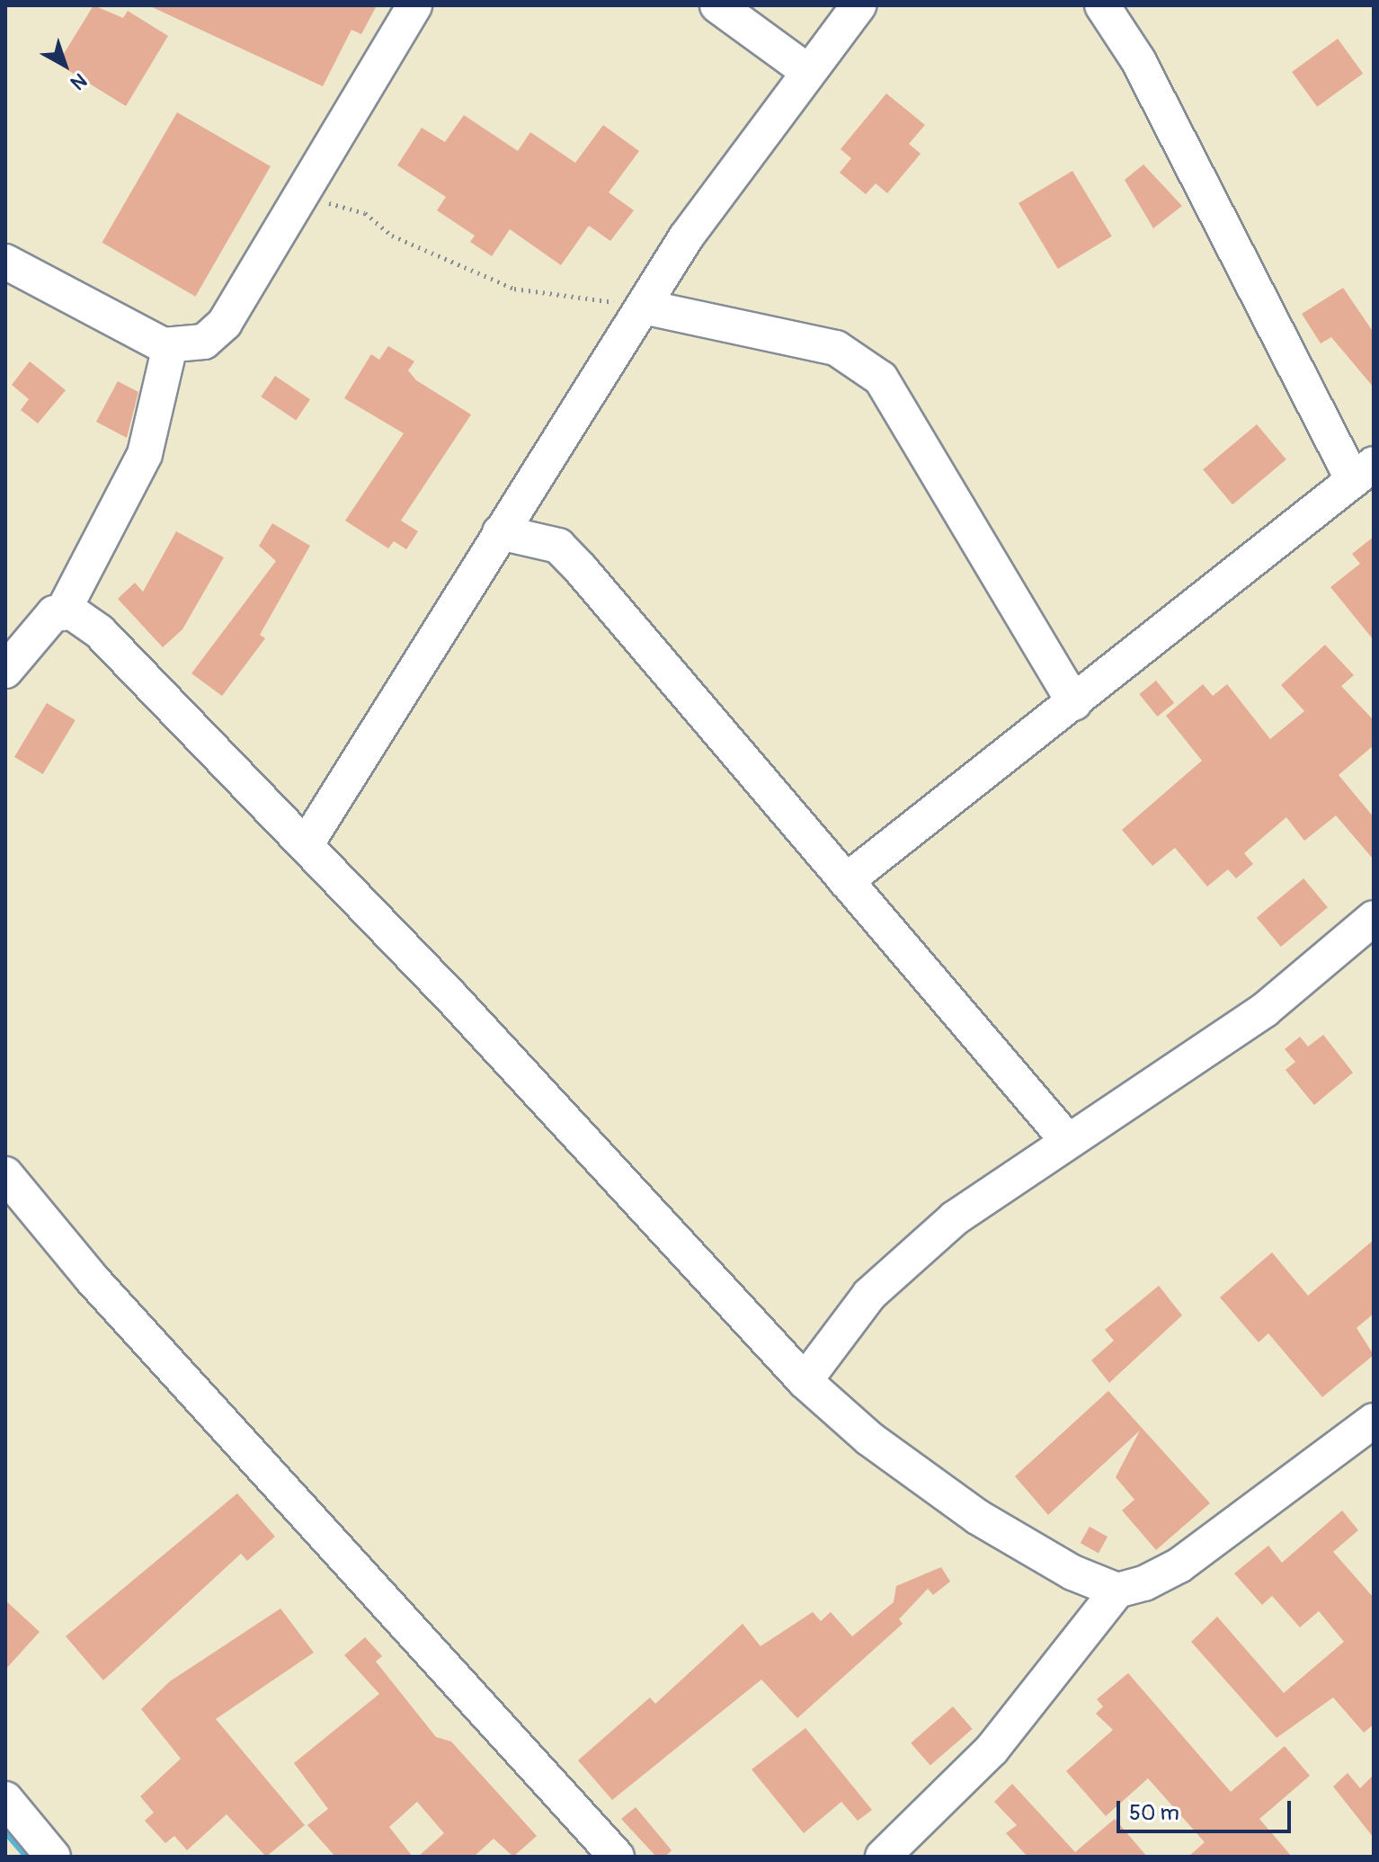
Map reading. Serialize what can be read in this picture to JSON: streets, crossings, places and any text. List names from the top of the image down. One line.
{"scale_bar":"50 m","north":"bottom right"}
